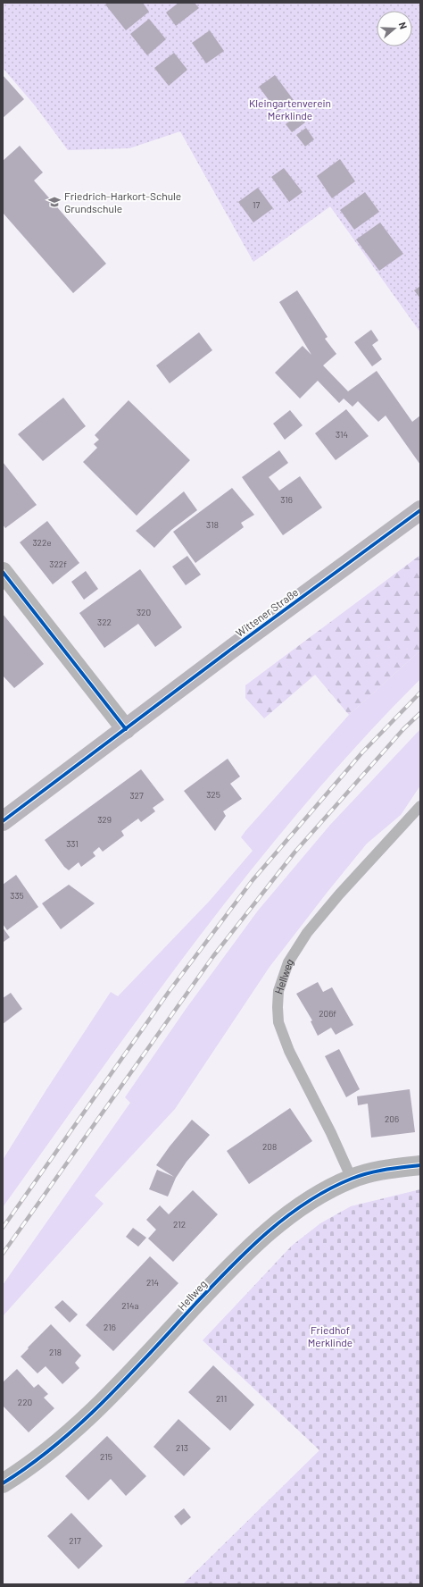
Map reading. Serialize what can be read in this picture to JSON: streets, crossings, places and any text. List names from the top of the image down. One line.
{"streets":{"main road":["Wittener Straße"],"street":["Hellweg"]},"parks":["Kleingartenverein Merklinde","Friedhof Merklinde"],"places":{"school or university":["Friedrich-Harkort-Schule Grundschule"]},"house_numbers":["17","314","316","318","322e","322f","320","322","325","327","329","331","335","206f","206","208","212","214","214a","216","218","211","220","213","215","217"],"north":"right"}
